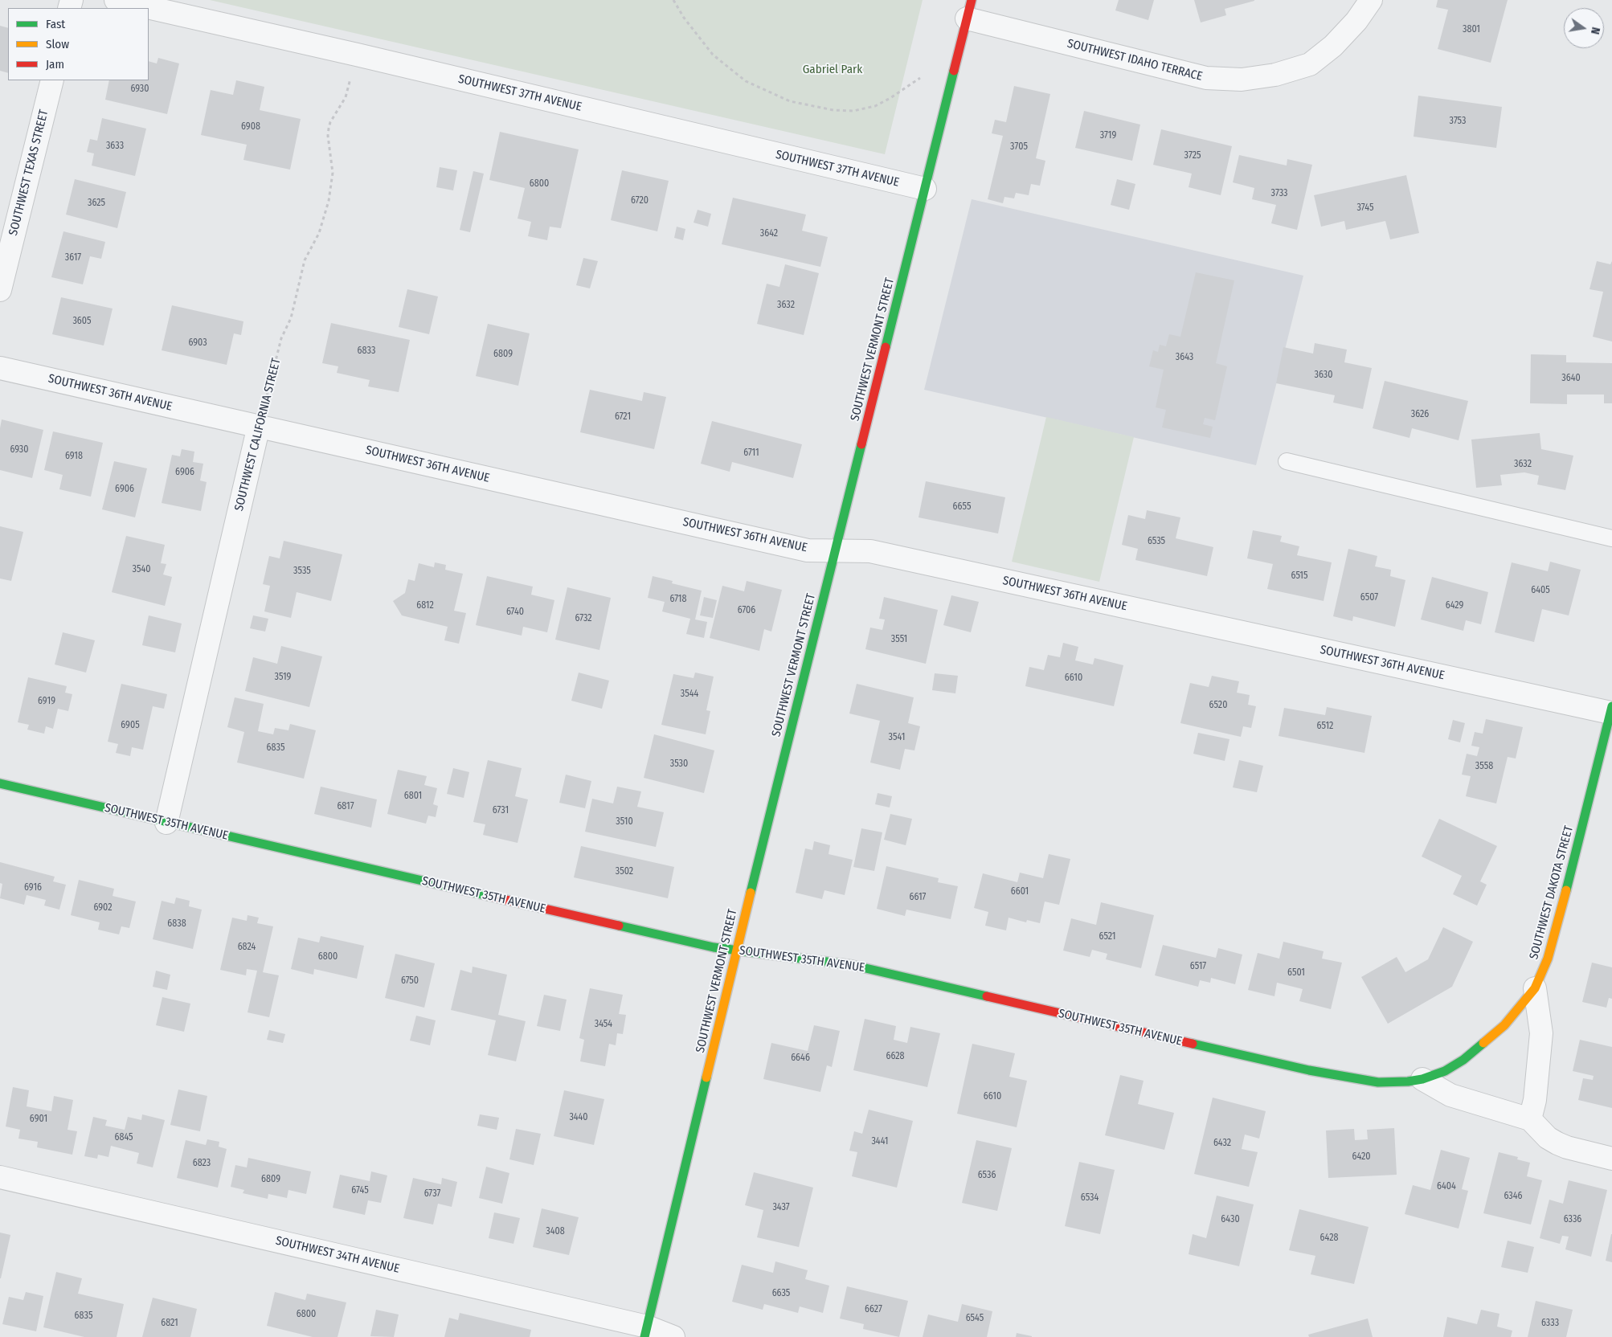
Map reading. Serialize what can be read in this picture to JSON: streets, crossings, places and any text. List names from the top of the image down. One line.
{"streets":{"street":["SOUTHWEST IDAHO TERRACE","SOUTHWEST 37TH AVENUE","SOUTHWEST TEXAS STREET","SOUTHWEST VERMONT STREET","SOUTHWEST 36TH AVENUE","SOUTHWEST CALIFORNIA STREET","SOUTHWEST 35TH AVENUE","SOUTHWEST DAKOTA STREET","SOUTHWEST 34TH AVENUE"]},"crossings":[["SOUTHWEST IDAHO TERRACE","SOUTHWEST VERMONT STREET"],["SOUTHWEST 37TH AVENUE","SOUTHWEST VERMONT STREET"],["SOUTHWEST 37TH AVENUE","SOUTHWEST CALIFORNIA STREET"],["SOUTHWEST VERMONT STREET","SOUTHWEST 36TH AVENUE"],["SOUTHWEST VERMONT STREET","SOUTHWEST 35TH AVENUE"],["SOUTHWEST VERMONT STREET","SOUTHWEST 34TH AVENUE"],["SOUTHWEST 36TH AVENUE","SOUTHWEST CALIFORNIA STREET"],["SOUTHWEST 36TH AVENUE","SOUTHWEST DAKOTA STREET"],["SOUTHWEST CALIFORNIA STREET","SOUTHWEST 35TH AVENUE"],["SOUTHWEST 35TH AVENUE","SOUTHWEST DAKOTA STREET"]],"parks":["Gabriel Park"],"house_numbers":["3801","6930","3753","6908","3719","3633","3705","3725","6800","3733","6720","3625","3745","3642","3617","3632","3605","6903","6833","6809","3643","3630","3640","3626","6721","6930","6711","6918","3632","6906","6906","6655","6535","3540","3535","6515","6405","6507","6718","6812","6429","6706","6740","6732","3551","3519","6610","3544","6919","6520","6905","6512","3541","6835","3530","3558","6801","6817","6731","3510","3502","6916","6601","6617","6902","6838","6521","6824","6800","6517","6501","6750","3454","6628","6646","6610","3440","6901","6845","3441","6432","6420","6823","6536","6809","6404","6745","6737","6346","6534","3437","6430","6336","3408","6428","6635","6627","6800","6835","6545","6821","6333"],"legend":["Fast","Slow","Jam"],"north":"right"}
